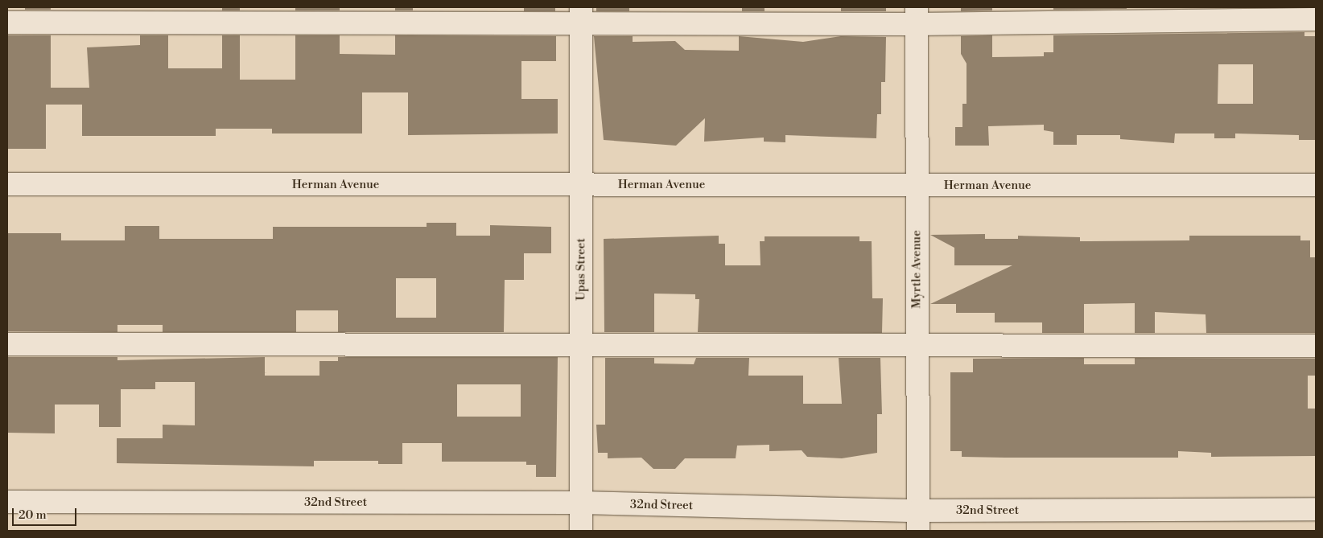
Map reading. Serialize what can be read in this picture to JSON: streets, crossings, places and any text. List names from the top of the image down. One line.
{"streets":{"street":["Herman Avenue","Upas Street","Myrtle Avenue","32nd Street"]},"crossings":[["Herman Avenue","Upas Street"],["Herman Avenue","Myrtle Avenue"],["Upas Street","32nd Street"],["Myrtle Avenue","32nd Street"]],"scale_bar":"20 m"}
